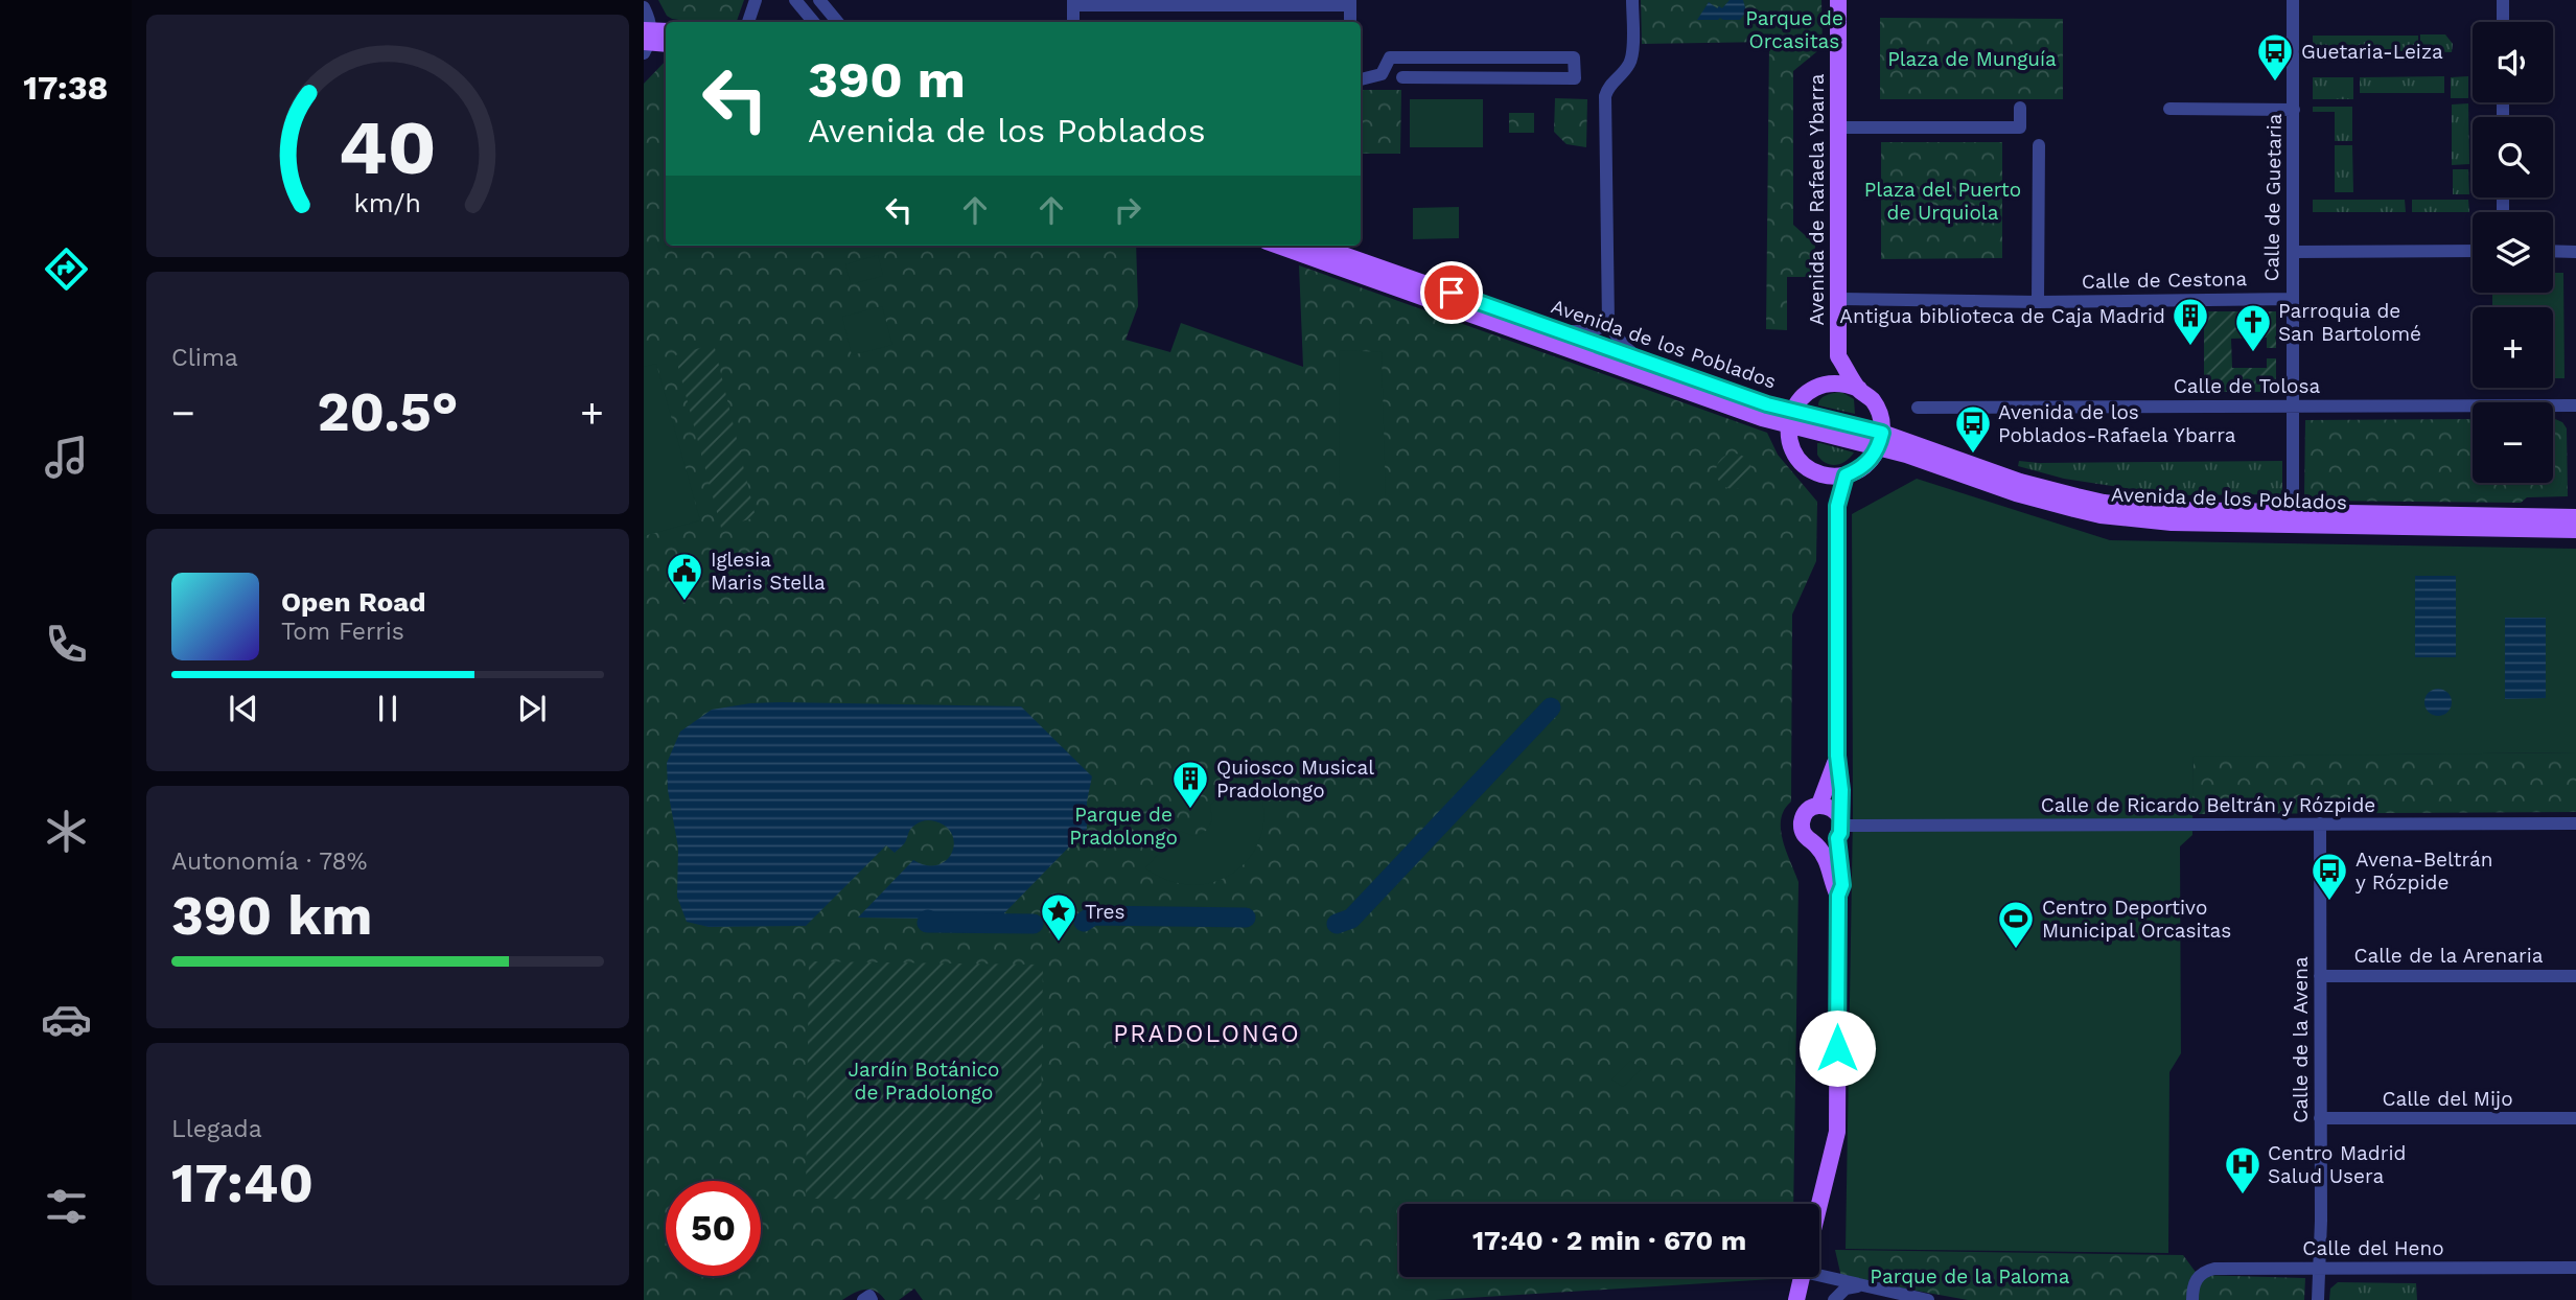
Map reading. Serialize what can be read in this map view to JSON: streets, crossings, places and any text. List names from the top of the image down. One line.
{"streets":{"main road":["Avenida de Rafaela Ybarra","Avenida de los Poblados"],"street":["Calle de Guetaria","Calle de Cestona","Calle de Tolosa","Calle de Ricardo Beltrán y Rózpide","Calle de la Arenaria","Calle de la Avena","Calle del Mijo","Calle del Heno"]},"crossings":[["Calle de Guetaria","Calle de Cestona"],["Calle de Guetaria","Avenida de los Poblados"],["Calle de Guetaria","Calle de Tolosa"],["Avenida de Rafaela Ybarra","Calle de Cestona"],["Calle de Ricardo Beltrán y Rózpide","Calle de la Avena"],["Calle de la Arenaria","Calle de la Avena"],["Calle de la Avena","Calle del Mijo"],["Calle de la Avena","Calle del Heno"]],"districts":["PRADOLONGO"],"parks":["Parque de Orcasitas","Plaza de Munguía","Plaza del Puerto de Urquiola","Parque de Pradolongo","Jardín Botánico de Pradolongo","Parque de la Paloma"],"places":{"bus stop":["Guetaria-Leiza","Avenida de los Poblados-Rafaela Ybarra","Avena-Beltrán y Rózpide"],"building":["Antigua biblioteca de Caja Madrid","Quiosco Musical Pradolongo"],"church":["Parroquia de San Bartolomé"],"public building":["Iglesia Maris Stella"],"place":["Tres"],"sports":["Centro Deportivo Municipal Orcasitas"],"hospital":["Centro Madrid Salud Usera"]},"page":{"tabs":"17:38","map_buttons":["+","−"],"turn":["390 m","Avenida de los Poblados"],"tile":["Clima",["Autonomía · 78%","390 km"],["Llegada","17:40"]],"heat":["−","20.5°","+"],"song":["Open Road","Tom Ferris"],"limit":"50","trip":"17:40 · 2 min · 670 m","gauge":["40","km/h"]}}
